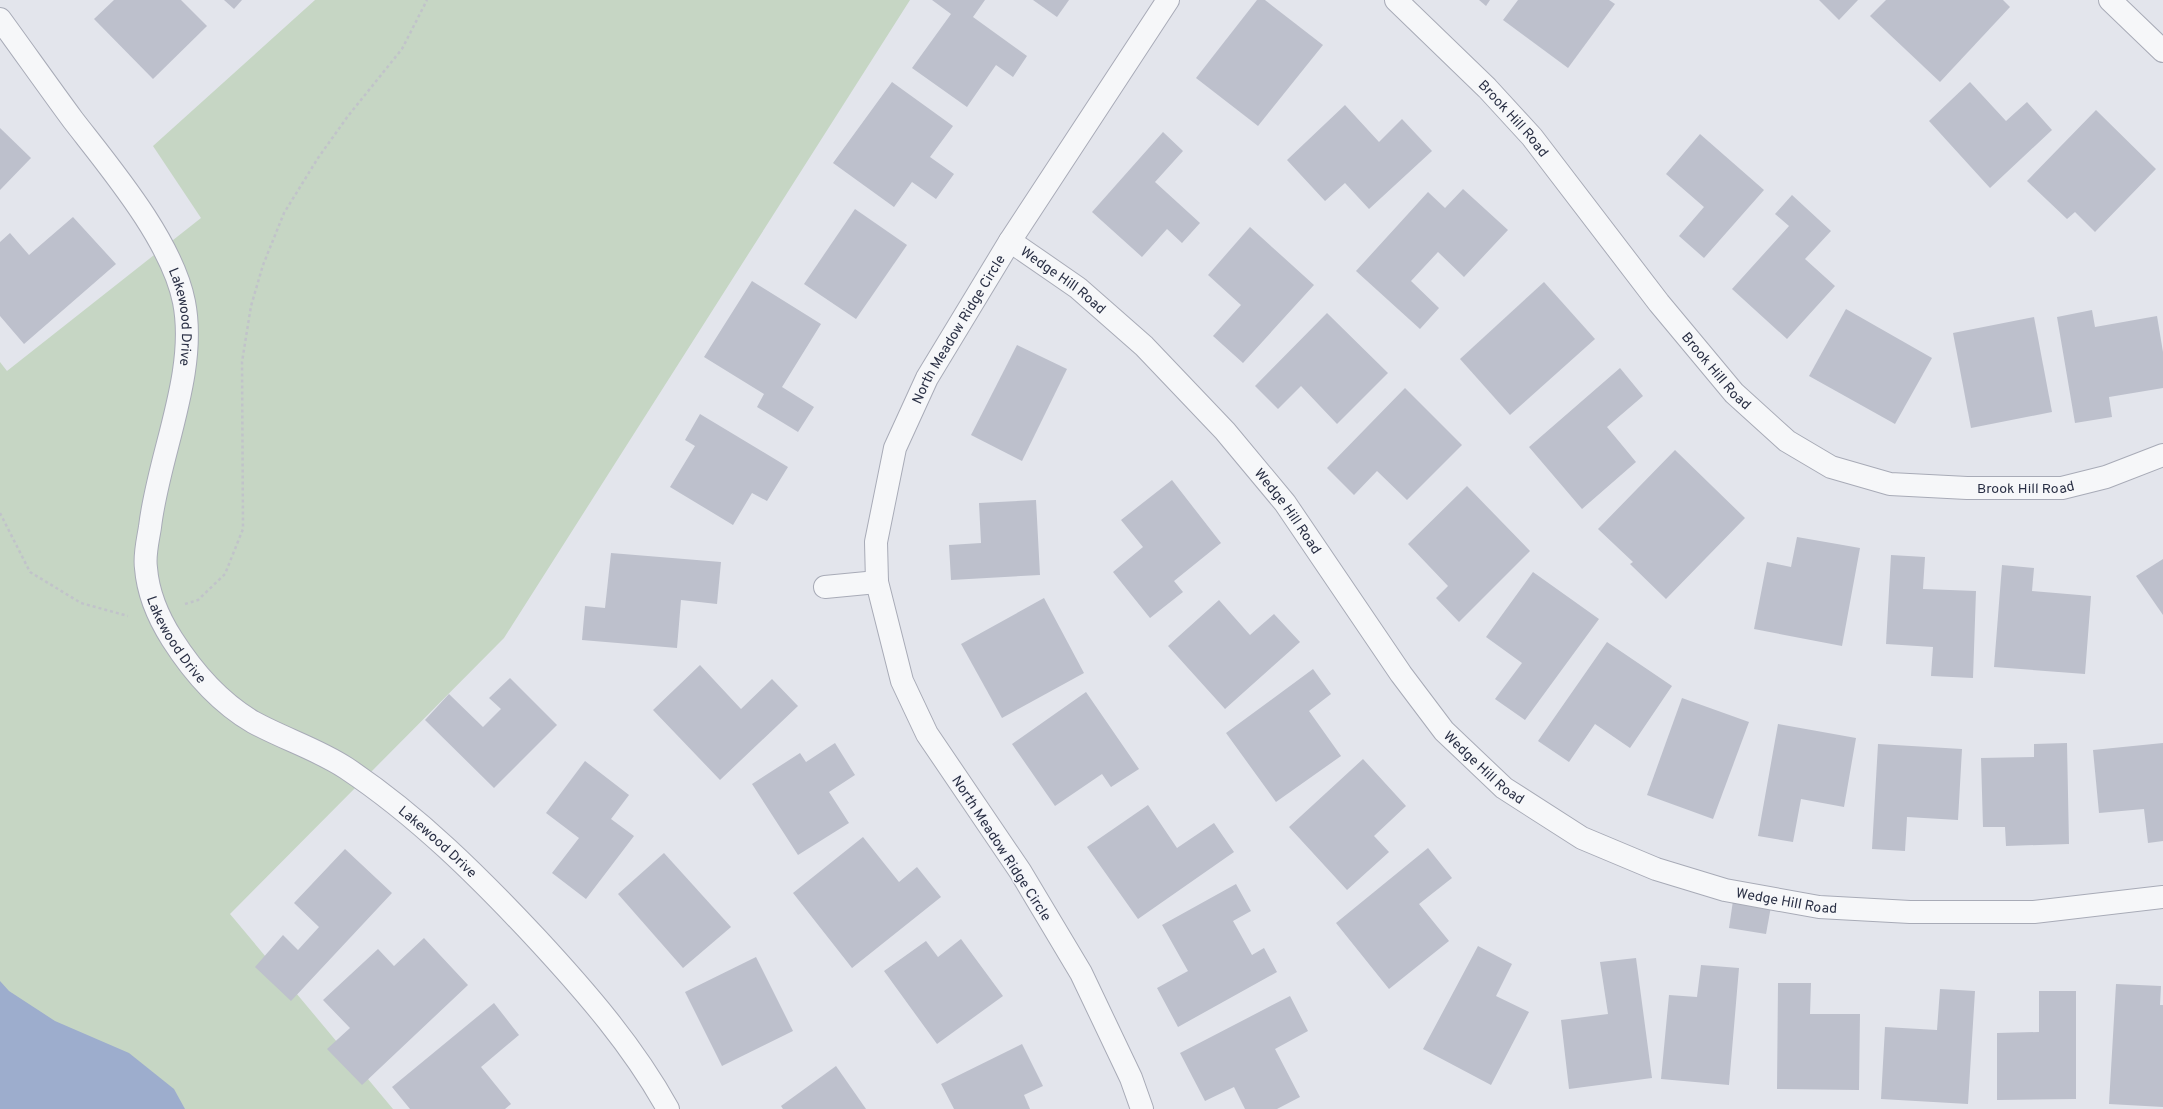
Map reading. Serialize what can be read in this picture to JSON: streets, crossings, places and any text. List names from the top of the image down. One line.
{"streets":{"street":["Brook Hill Road","Wedge Hill Road","Lakewood Drive","North Meadow Ridge Circle"]},"crossings":[["Wedge Hill Road","North Meadow Ridge Circle"]]}
